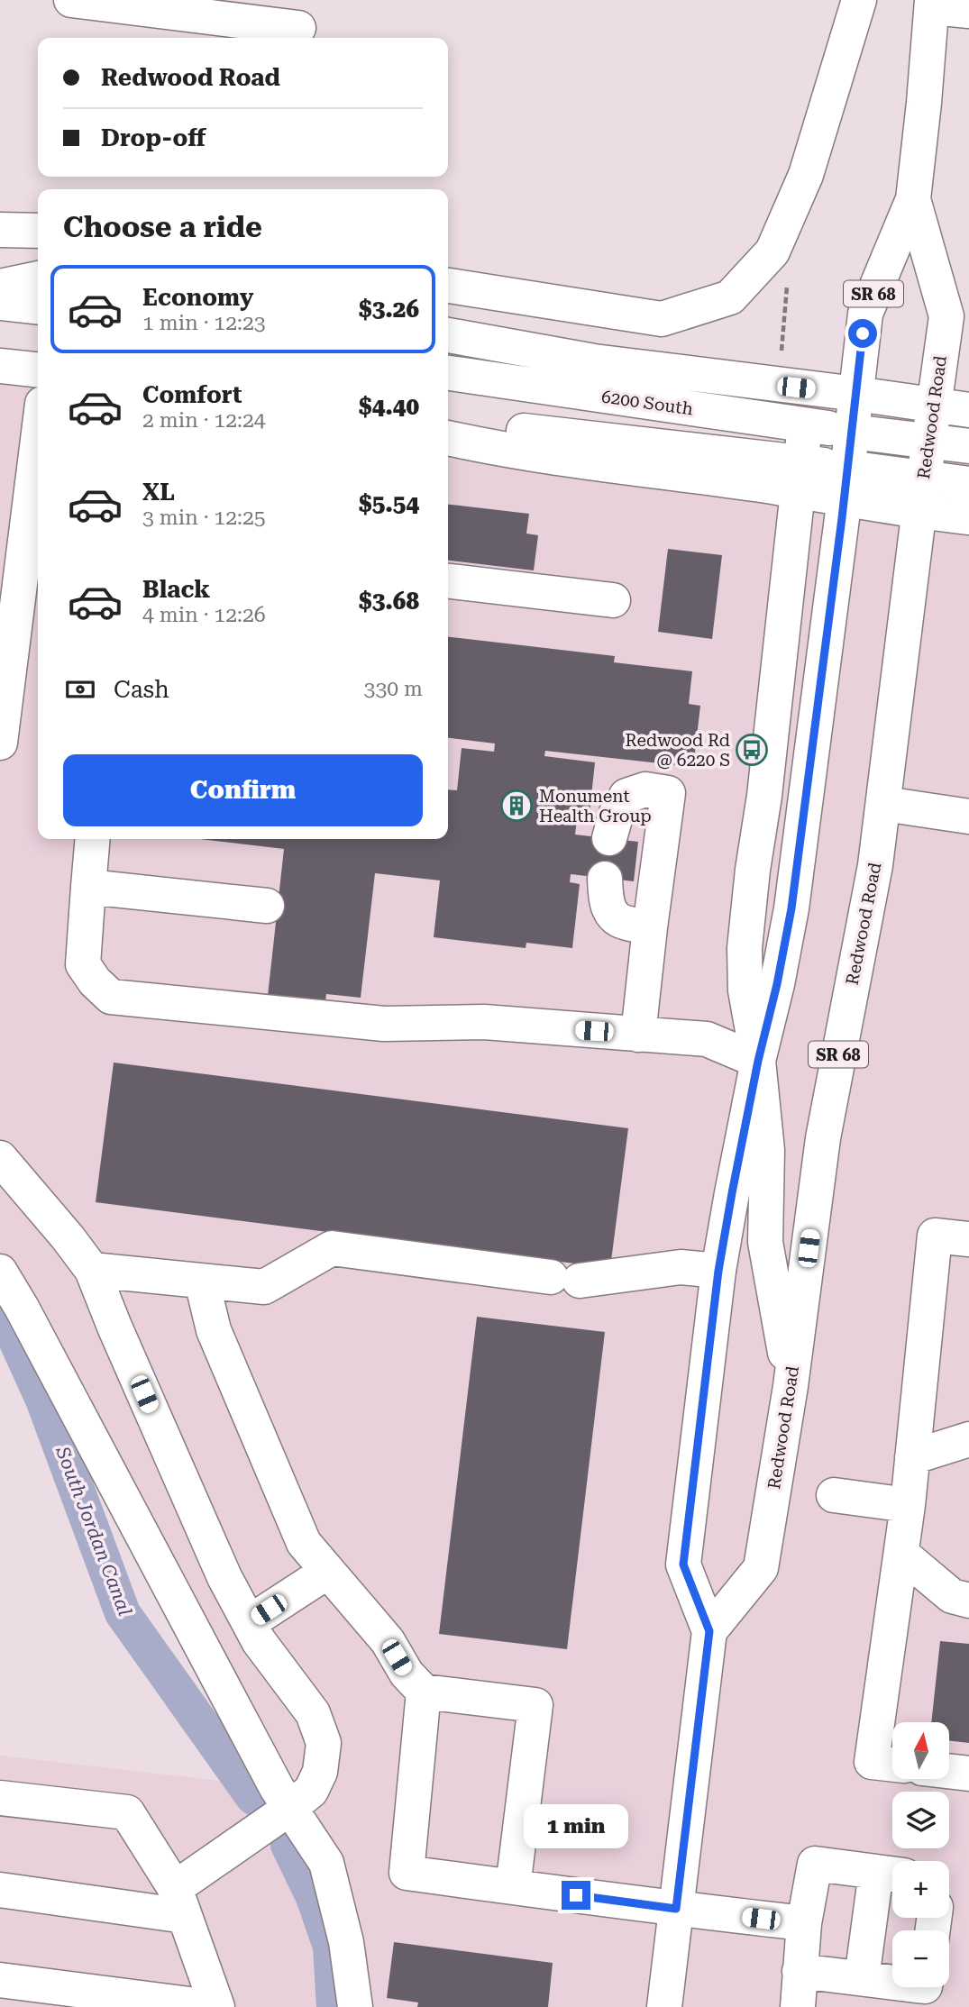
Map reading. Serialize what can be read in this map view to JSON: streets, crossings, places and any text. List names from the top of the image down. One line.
{"streets":{"main road":["SR 68","6200 South","Redwood Road"]},"crossings":[["6200 South","Redwood Road"]],"water":["South Jordan Canal"],"places":{"bus stop":["Redwood Rd @ 6220 S"],"building":["Monument Health Group"]},"north":"top","page":{"banner":["Redwood Road","Drop-off"],"heading":"Choose a ride","list":[{"name":"Economy","note":"1 min · 12:23","value":"$3.26"},{"name":"Comfort","note":"2 min · 12:24","value":"$4.40"},{"name":"XL","note":"3 min · 12:25","value":"$5.54"},{"name":"Black","note":"4 min · 12:26","value":"$3.68"}],"pay":["Cash","330 m"],"buttons":"Confirm","map_buttons":["+","−"],"bubble":"1 min"}}
